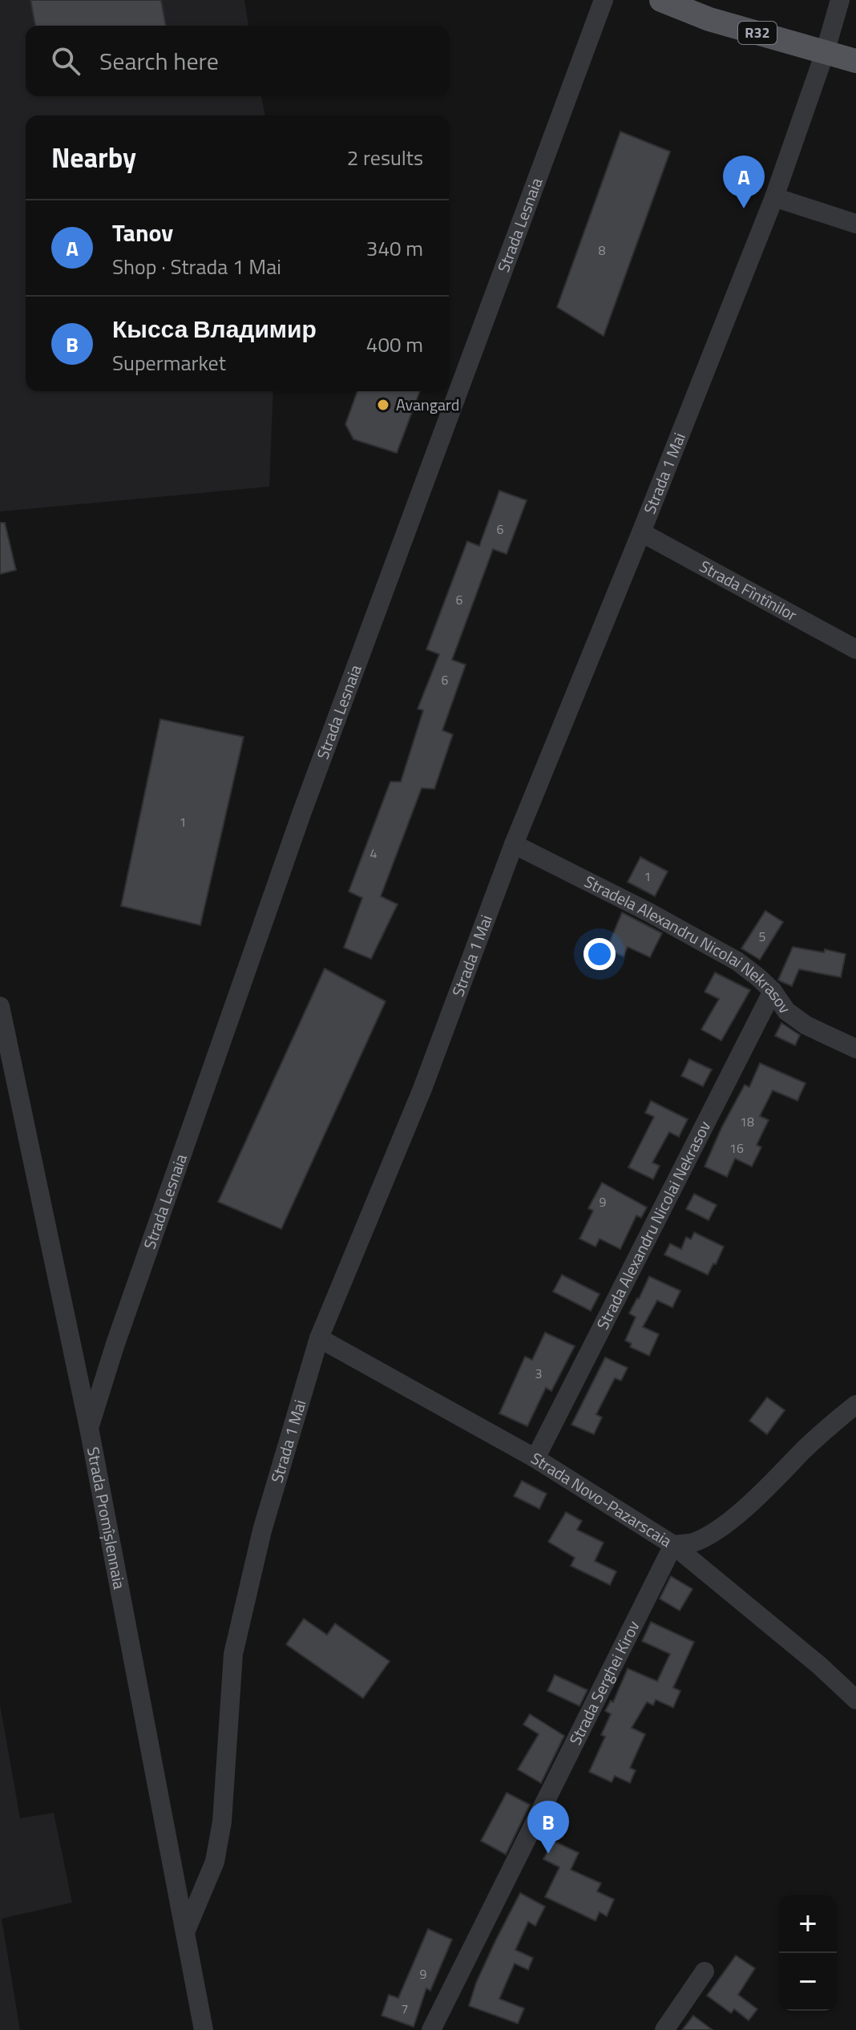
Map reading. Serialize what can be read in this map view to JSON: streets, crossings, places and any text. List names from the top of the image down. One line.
{"streets":{"main road":["R32"],"street":["Strada Lesnaia","Strada 1 Mai","Strada Fîntînilor","Stradela Alexandru Nicolai Nekrasov","Strada Alexandru Nicolai Nekrasov","Strada Novo-Pazarscaia","Strada Promîșlennaia","Strada Serghei Kirov"]},"crossings":[["R32","Strada 1 Mai"],["Strada Lesnaia","Strada Promîșlennaia"],["Strada 1 Mai","Strada Fîntînilor"],["Strada 1 Mai","Stradela Alexandru Nicolai Nekrasov"],["Strada 1 Mai","Strada Novo-Pazarscaia"],["Strada 1 Mai","Strada Promîșlennaia"],["Stradela Alexandru Nicolai Nekrasov","Strada Alexandru Nicolai Nekrasov"],["Strada Alexandru Nicolai Nekrasov","Strada Novo-Pazarscaia"],["Strada Novo-Pazarscaia","Strada Serghei Kirov"]],"places":["Avangard"],"house_numbers":["8","6","6","6","1","4","1","5","18","16","9","3","9","7"],"page":{"search":"Search here","heading":["Nearby","2 results"],"pins":["A","B"],"list":[{"mark":"A","name":"Tanov","note":"Shop · Strada 1 Mai","value":"340 m"},{"mark":"B","name":"Кысса Владимир","note":"Supermarket","value":"400 m"}],"map_buttons":["+","−"]}}
